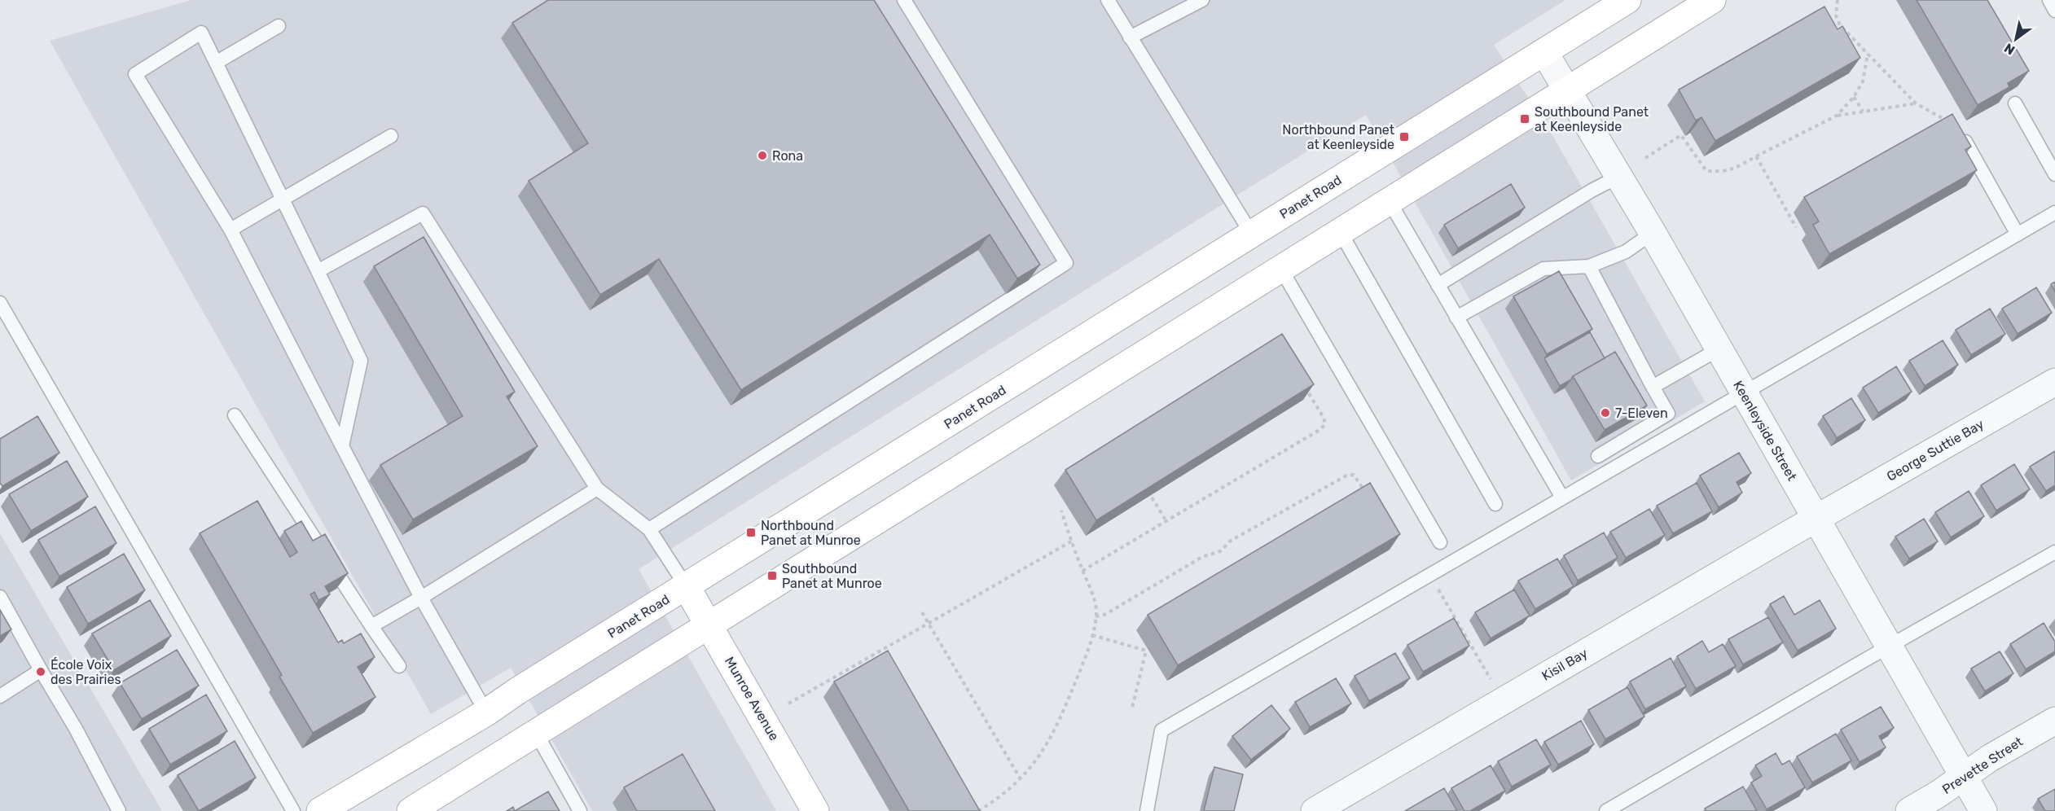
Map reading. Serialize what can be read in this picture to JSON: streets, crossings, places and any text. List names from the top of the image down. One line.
{"streets":{"street":["Panet Road","Keenleyside Street","George Suttie Bay","Kisil Bay","Munroe Avenue","Prevette Street"]},"crossings":[["Panet Road","Keenleyside Street"],["Panet Road","Munroe Avenue"],["Keenleyside Street","George Suttie Bay"],["Keenleyside Street","Kisil Bay"],["Keenleyside Street","Prevette Street"],["George Suttie Bay","Kisil Bay"]],"places":{"transit":["Southbound Panet at Keenleyside","Northbound Panet at Keenleyside","Northbound Panet at Munroe","Southbound Panet at Munroe"],"other":["Rona","7-Eleven","École Voix des Prairies"]},"north":"bottom left"}
